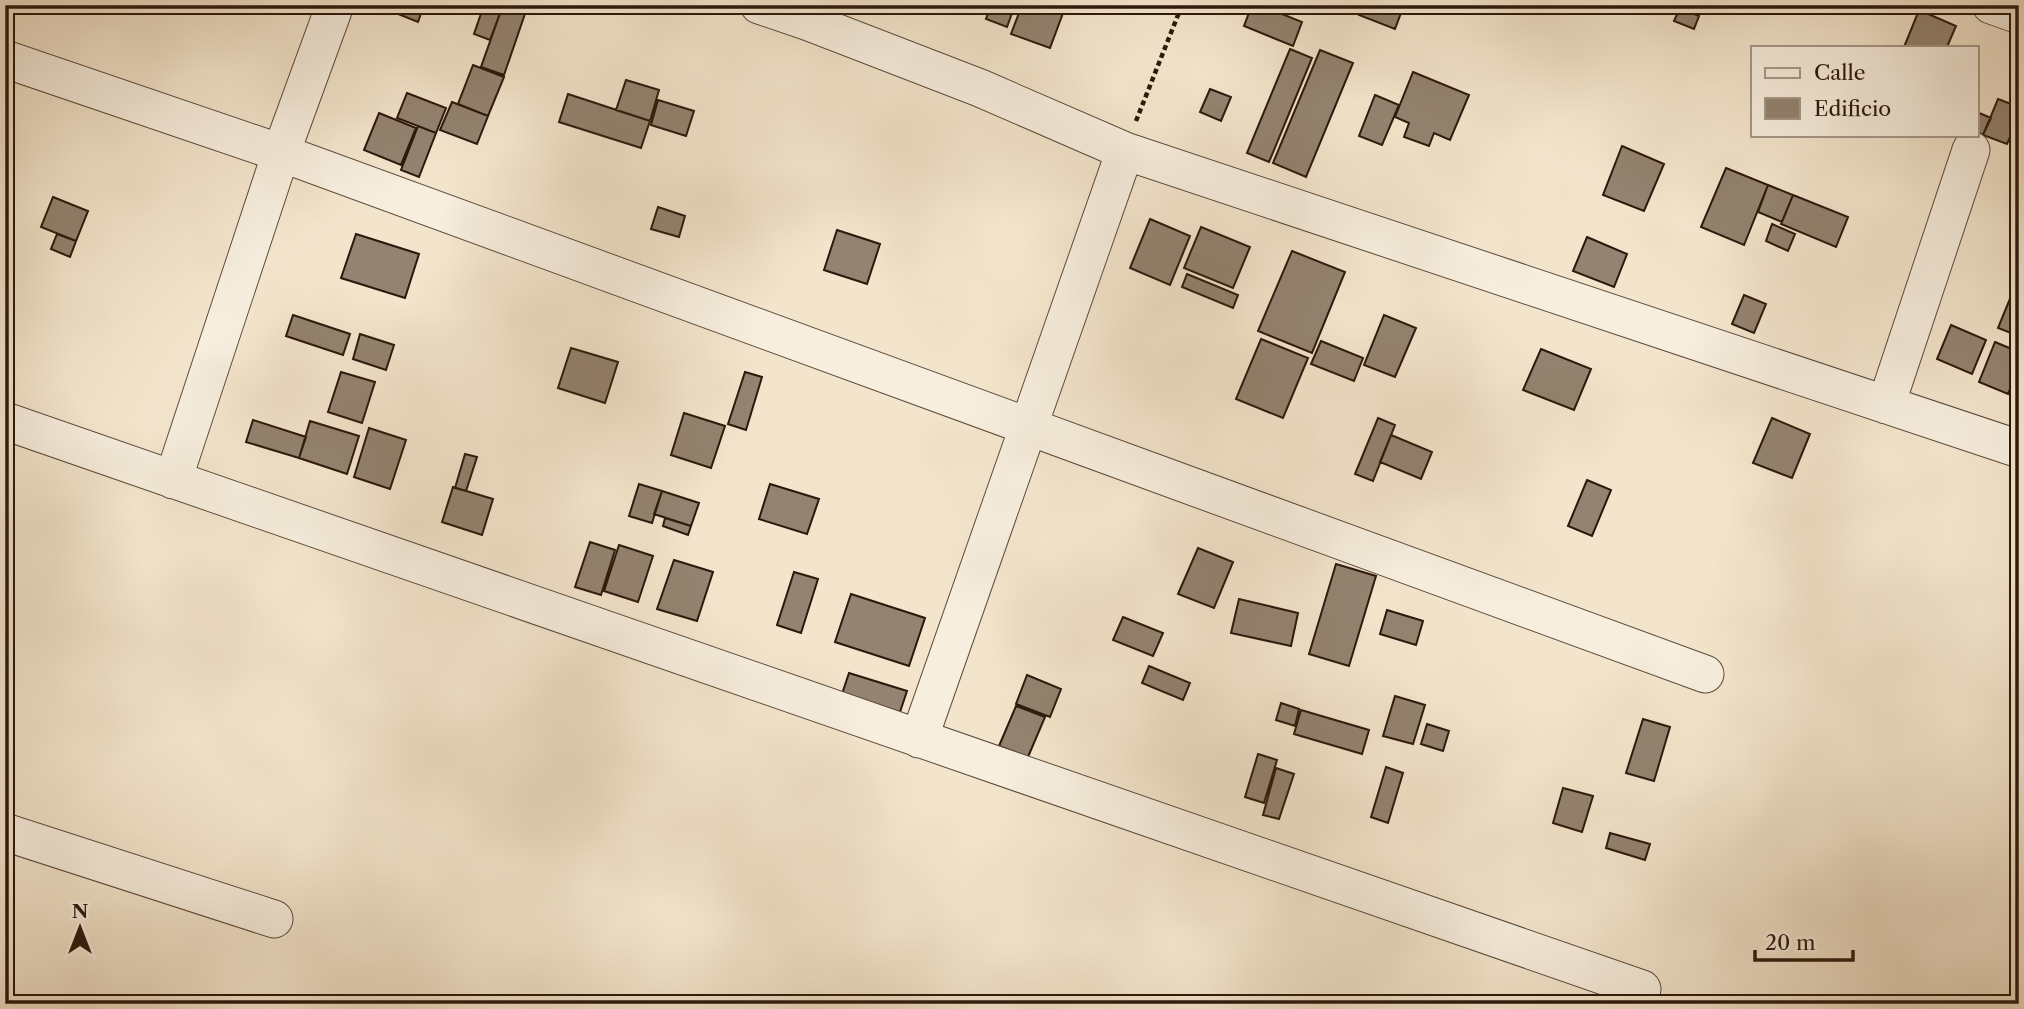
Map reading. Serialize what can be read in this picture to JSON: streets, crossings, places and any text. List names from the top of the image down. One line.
{"legend":["Calle","Edificio"],"scale_bar":"20 m","north":"top"}
